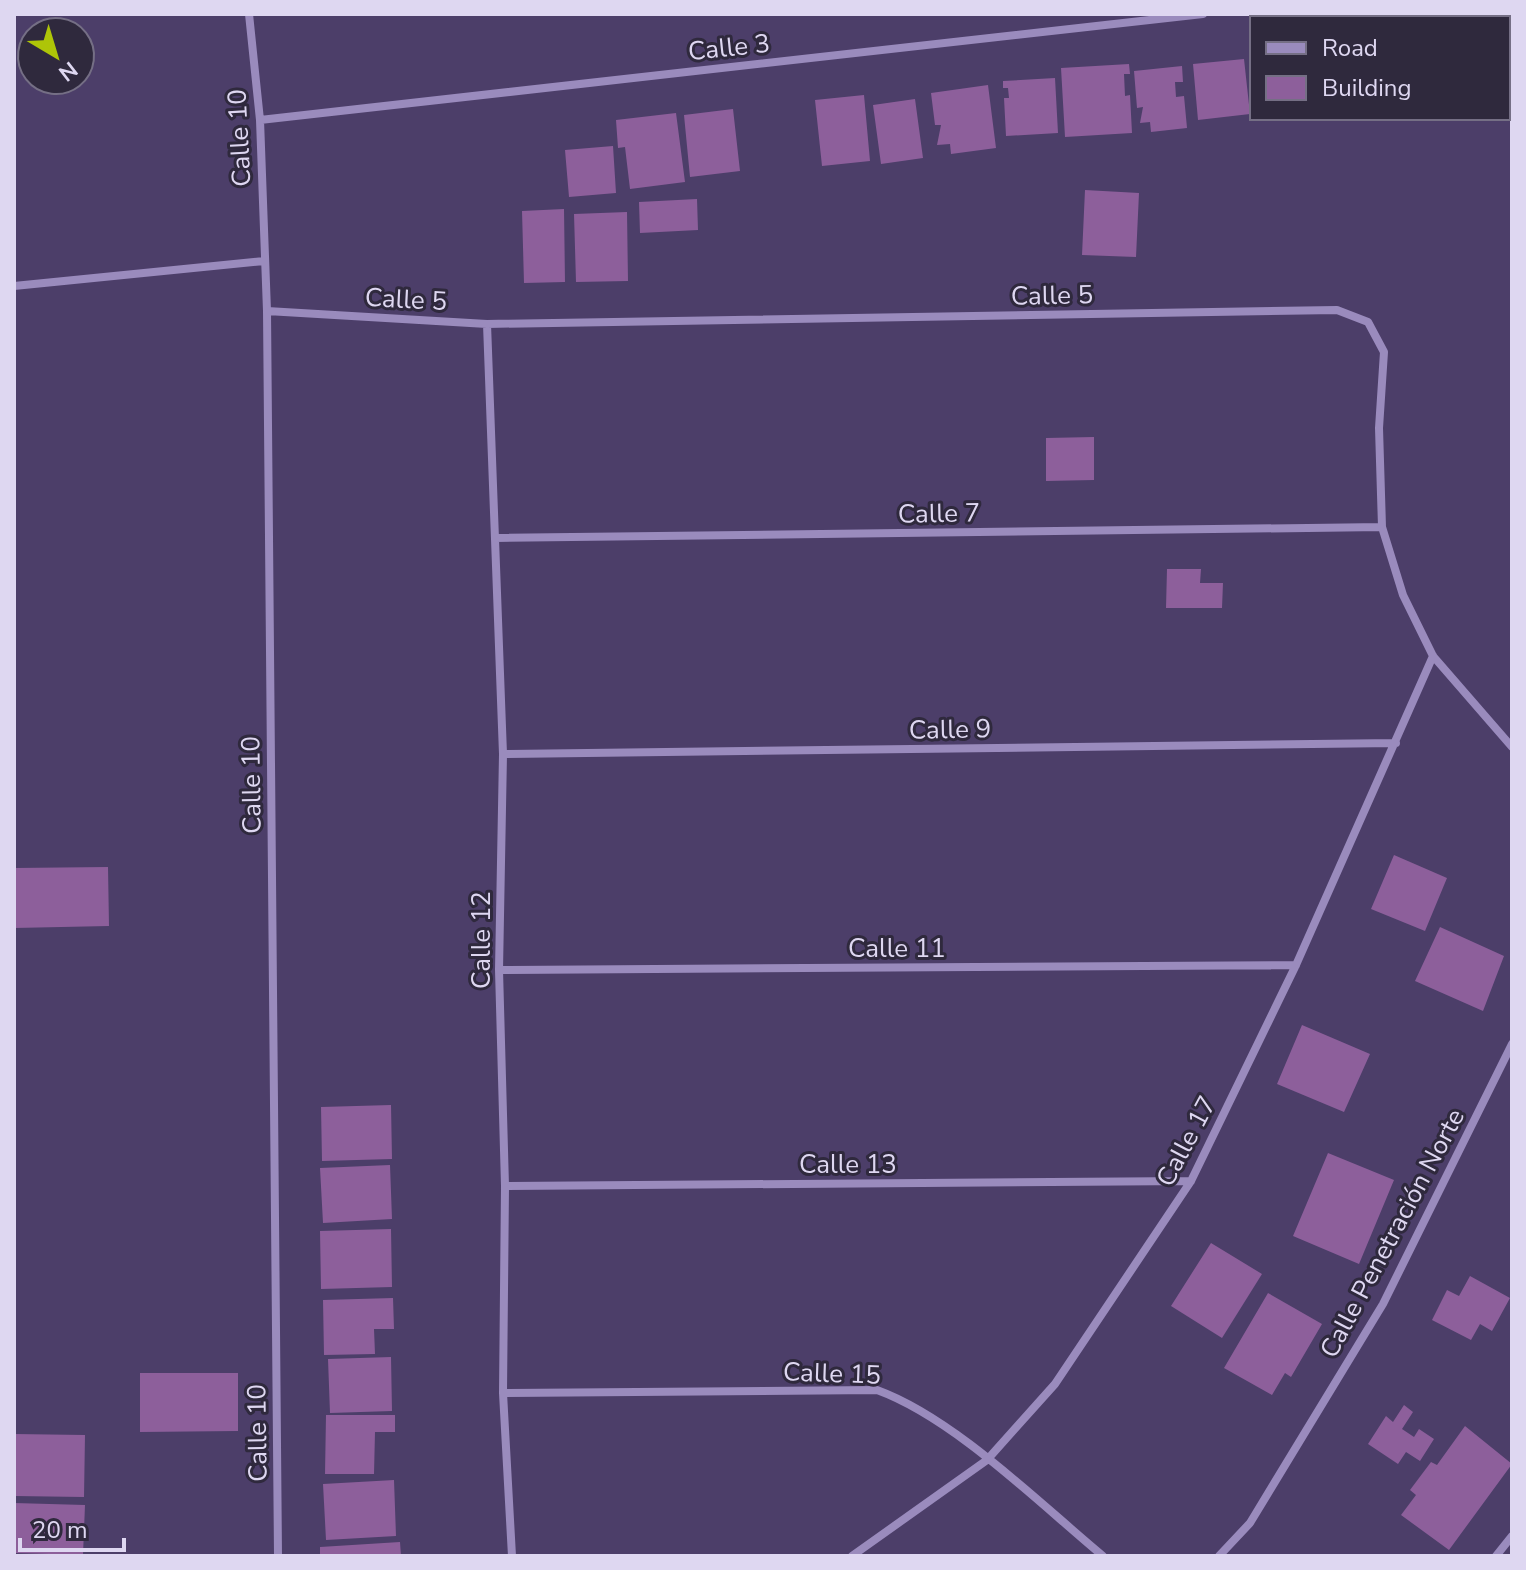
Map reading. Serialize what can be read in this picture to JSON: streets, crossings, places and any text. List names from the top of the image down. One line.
{"streets":{"street":["Calle 3","Calle 10","Calle 5","Calle 7","Calle 9","Calle 12","Calle 11","Calle 17","Calle 13","Calle Penetración Norte","Calle 15"]},"crossings":[["Calle 3","Calle 10"],["Calle 10","Calle 5"],["Calle 5","Calle 7"],["Calle 5","Calle 12"],["Calle 5","Calle 17"],["Calle 7","Calle 12"],["Calle 9","Calle 12"],["Calle 9","Calle 17"],["Calle 12","Calle 11"],["Calle 12","Calle 13"],["Calle 12","Calle 15"],["Calle 11","Calle 17"],["Calle 17","Calle 13"],["Calle 17","Calle 15"]],"legend":["Road","Building"],"scale_bar":"20 m","north":"bottom right"}
